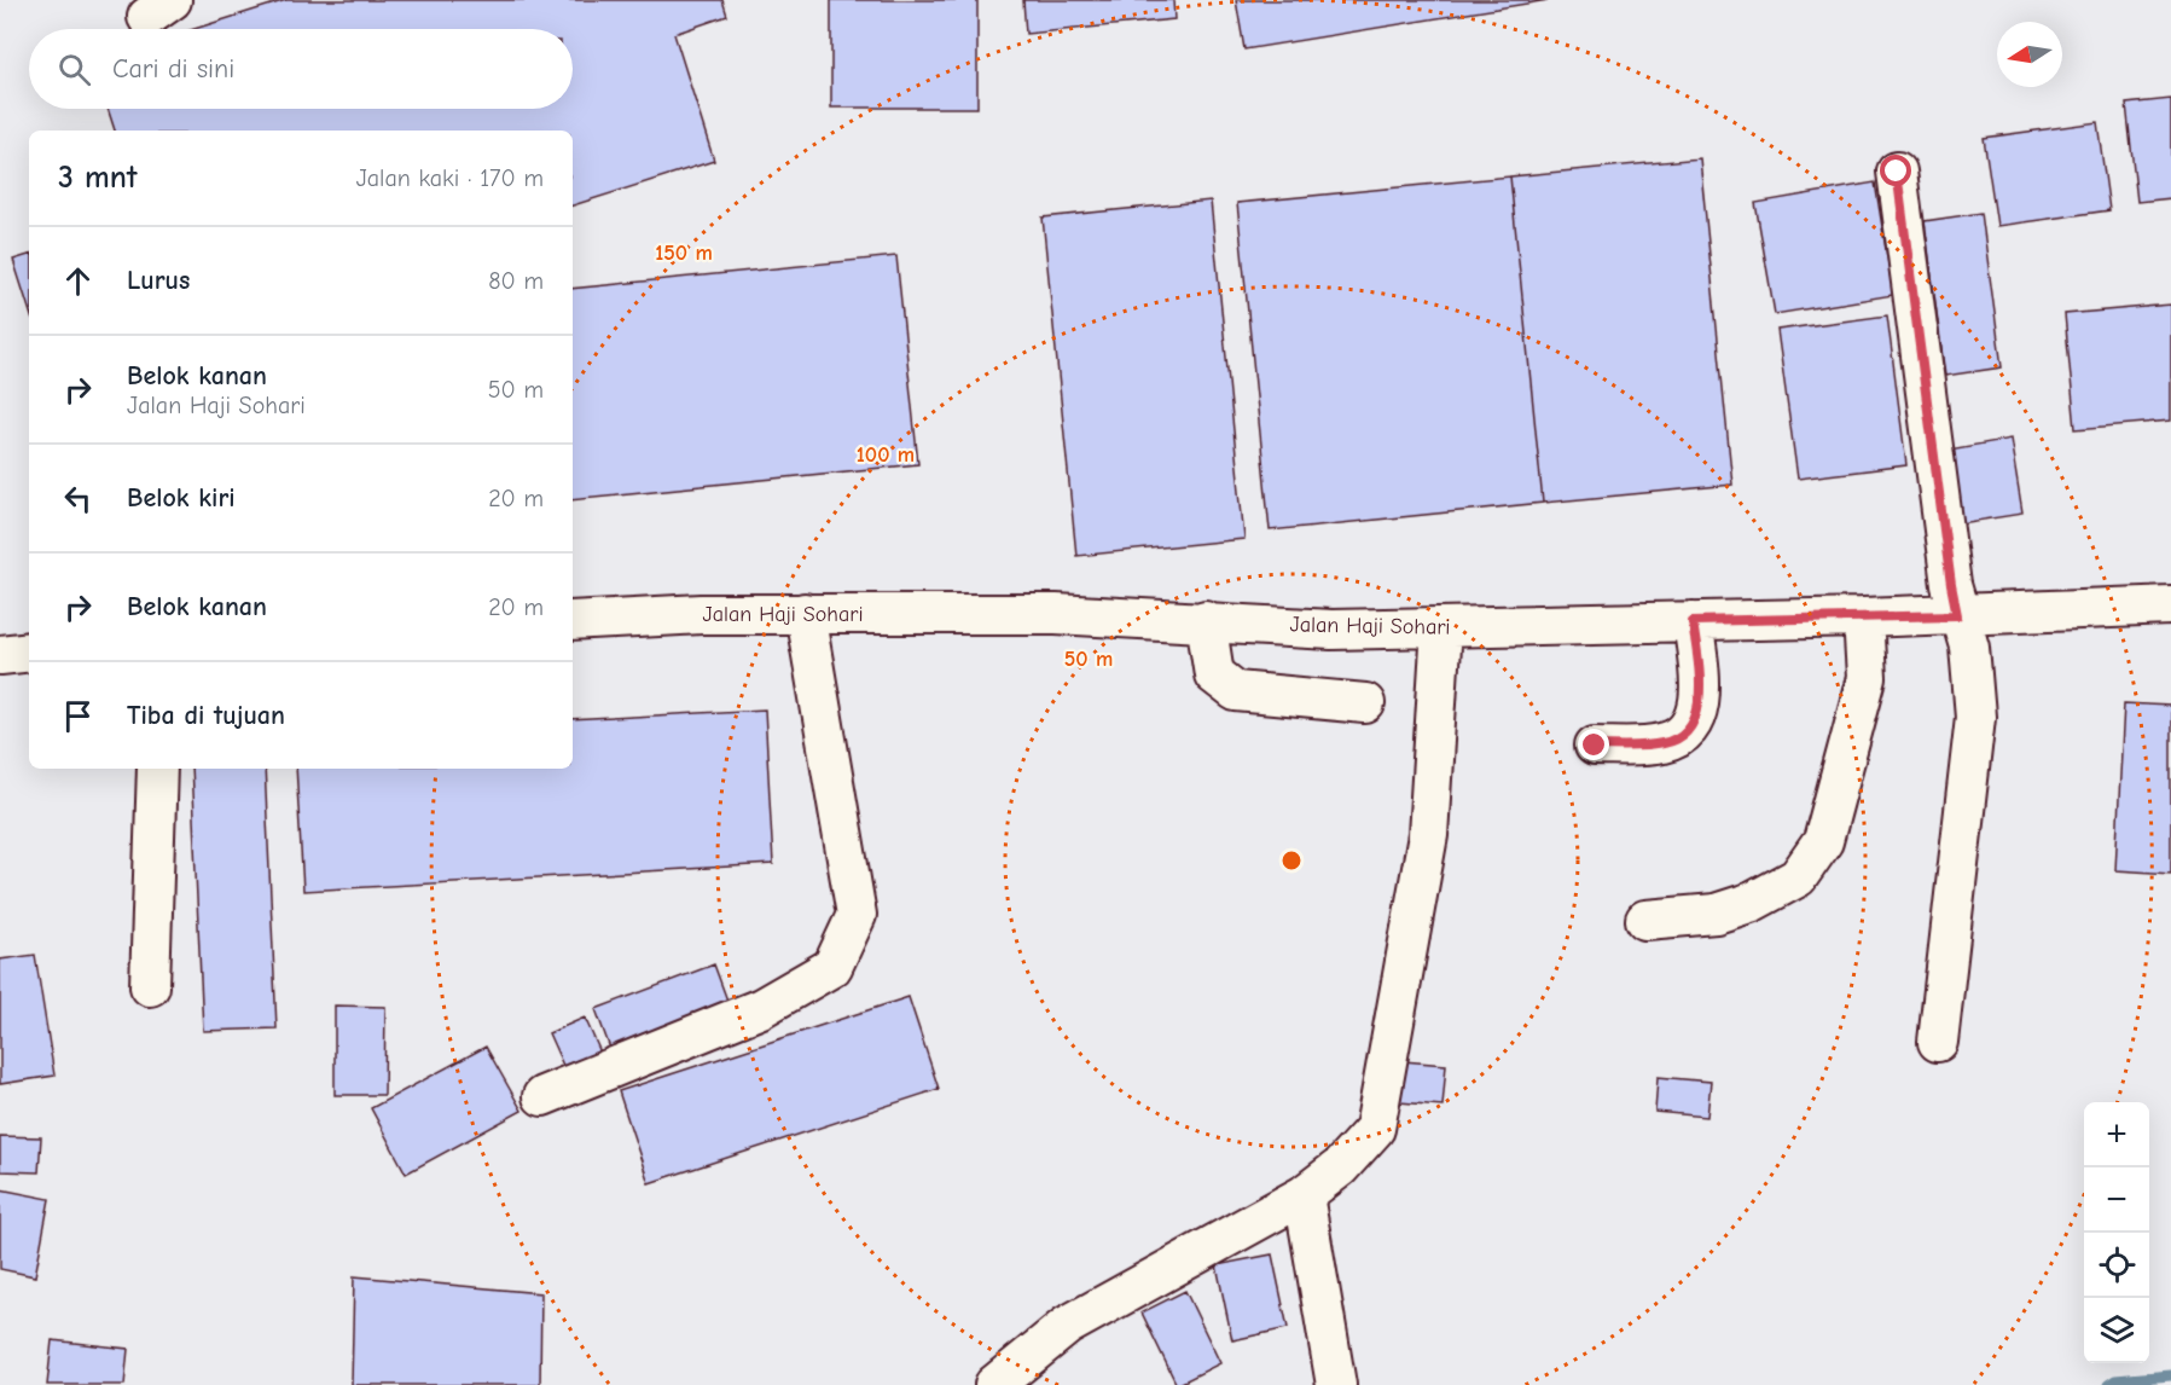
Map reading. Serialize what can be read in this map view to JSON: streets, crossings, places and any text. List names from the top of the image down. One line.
{"streets":{"street":["Jalan Haji Sohari"]},"north":"left","page":{"search":"Cari di sini","heading":["3 mnt","Jalan kaki · 170 m"],"list":[["Lurus","80 m"],["Belok kanan","Jalan Haji Sohari","50 m"],["Belok kiri","20 m"],["Belok kanan","20 m"],"Tiba di tujuan"],"map_buttons":["+","−"]},"rings":["150 m","100 m","50 m"]}
